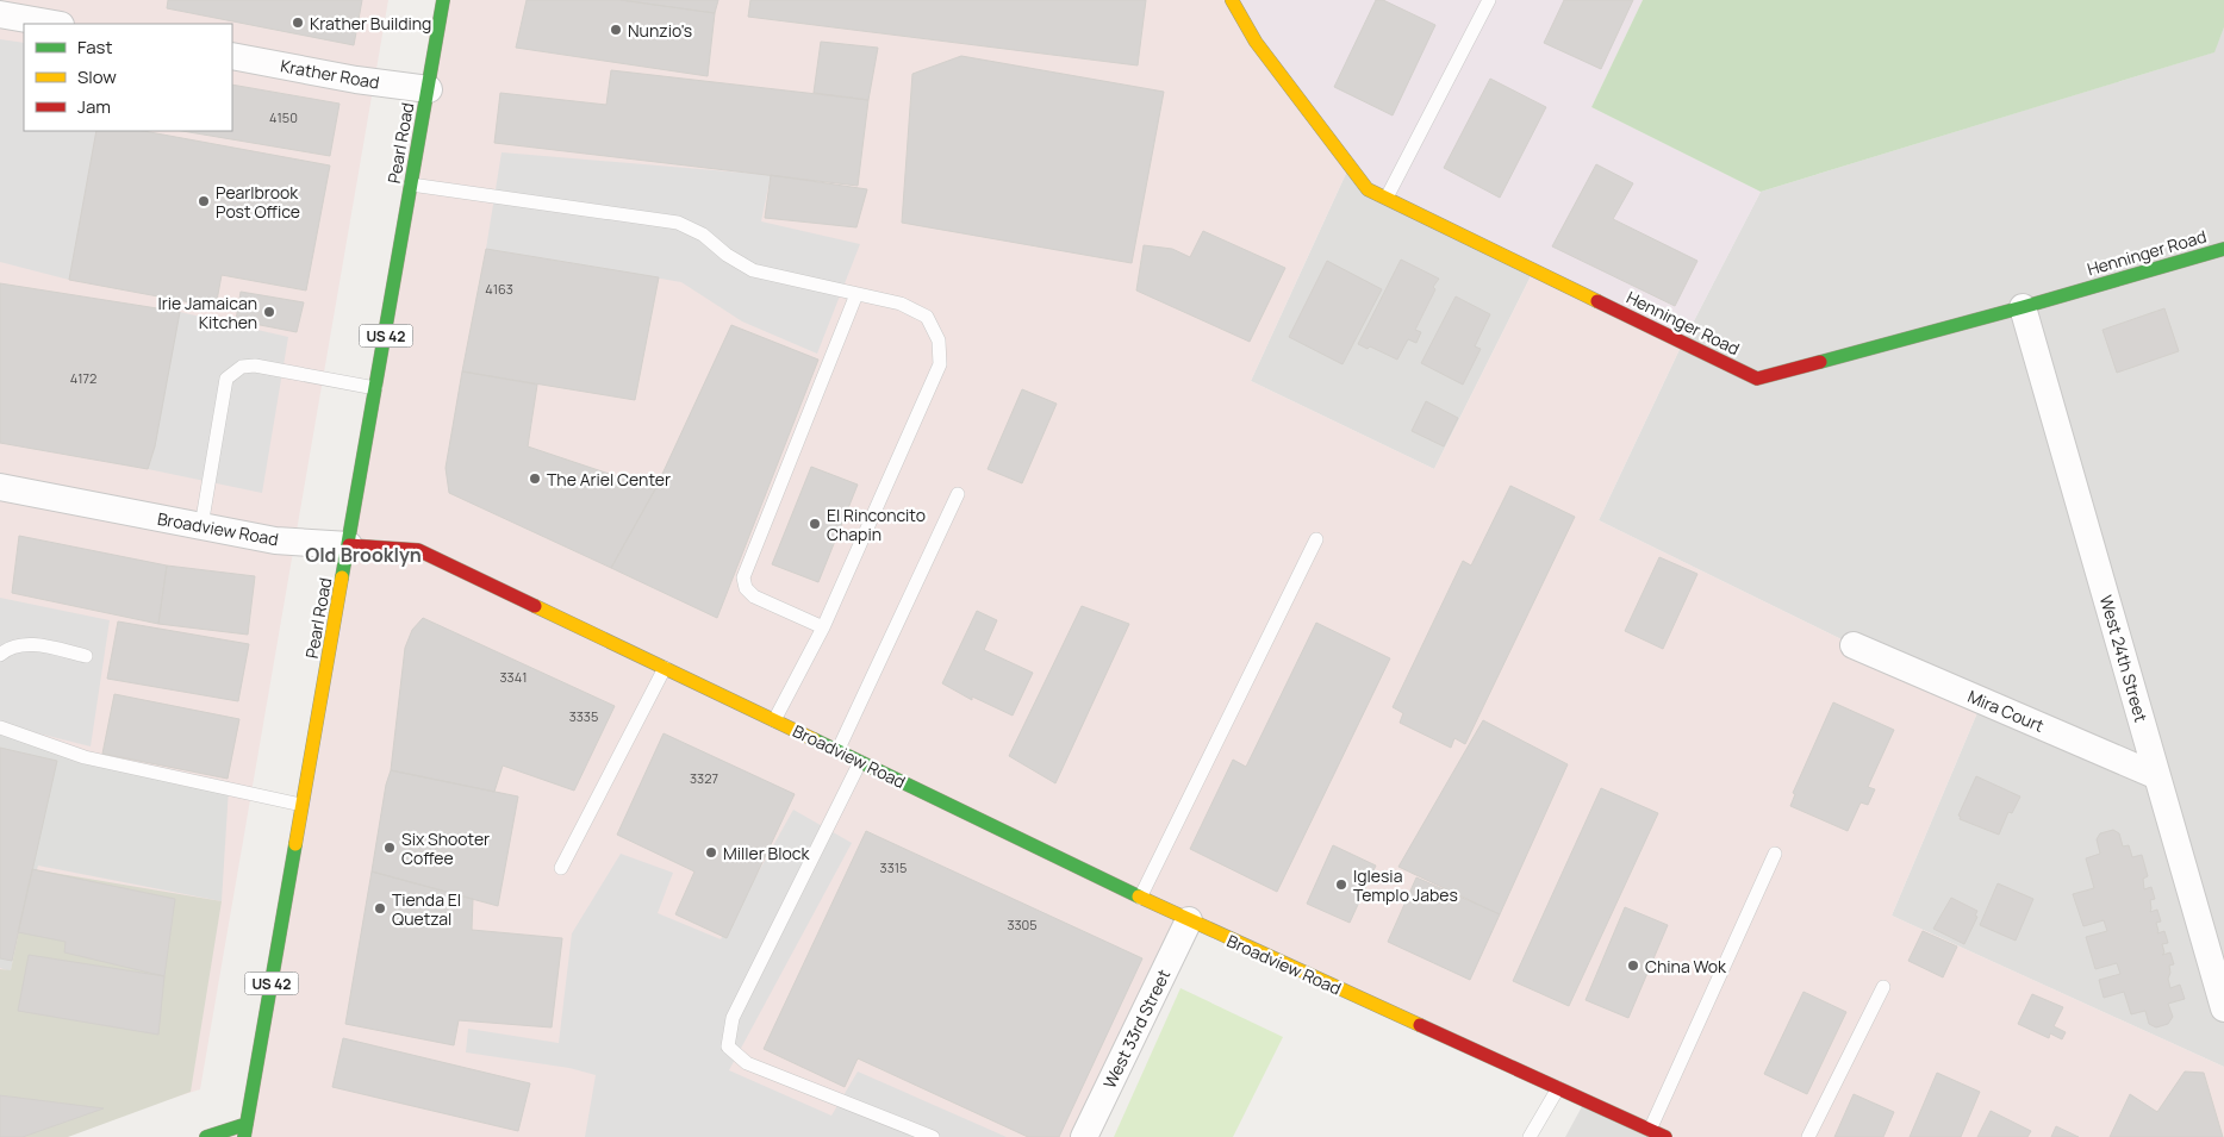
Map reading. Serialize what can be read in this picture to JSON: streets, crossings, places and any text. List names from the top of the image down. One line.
{"streets":{"main road":["Pearl Road","Henninger Road","US 42","Broadview Road"],"street":["Krather Road","West 24th Street","Mira Court","West 33rd Street"]},"crossings":[["Krather Road","Pearl Road"],["Pearl Road","Broadview Road"],["Henninger Road","West 24th Street"],["Broadview Road","West 33rd Street"],["West 24th Street","Mira Court"]],"districts":["Old Brooklyn"],"places":["Krather Building","Nunzio's","Pearlbrook Post Office","Irie Jamaican Kitchen","The Ariel Center","El Rinconcito Chapin","Six Shooter Coffee","Miller Block","Iglesia Templo Jabes","Tienda El Quetzal","China Wok"],"house_numbers":["4150","4163","4172","3341","3335","3327","3315","3305"],"legend":["Fast","Slow","Jam"]}
